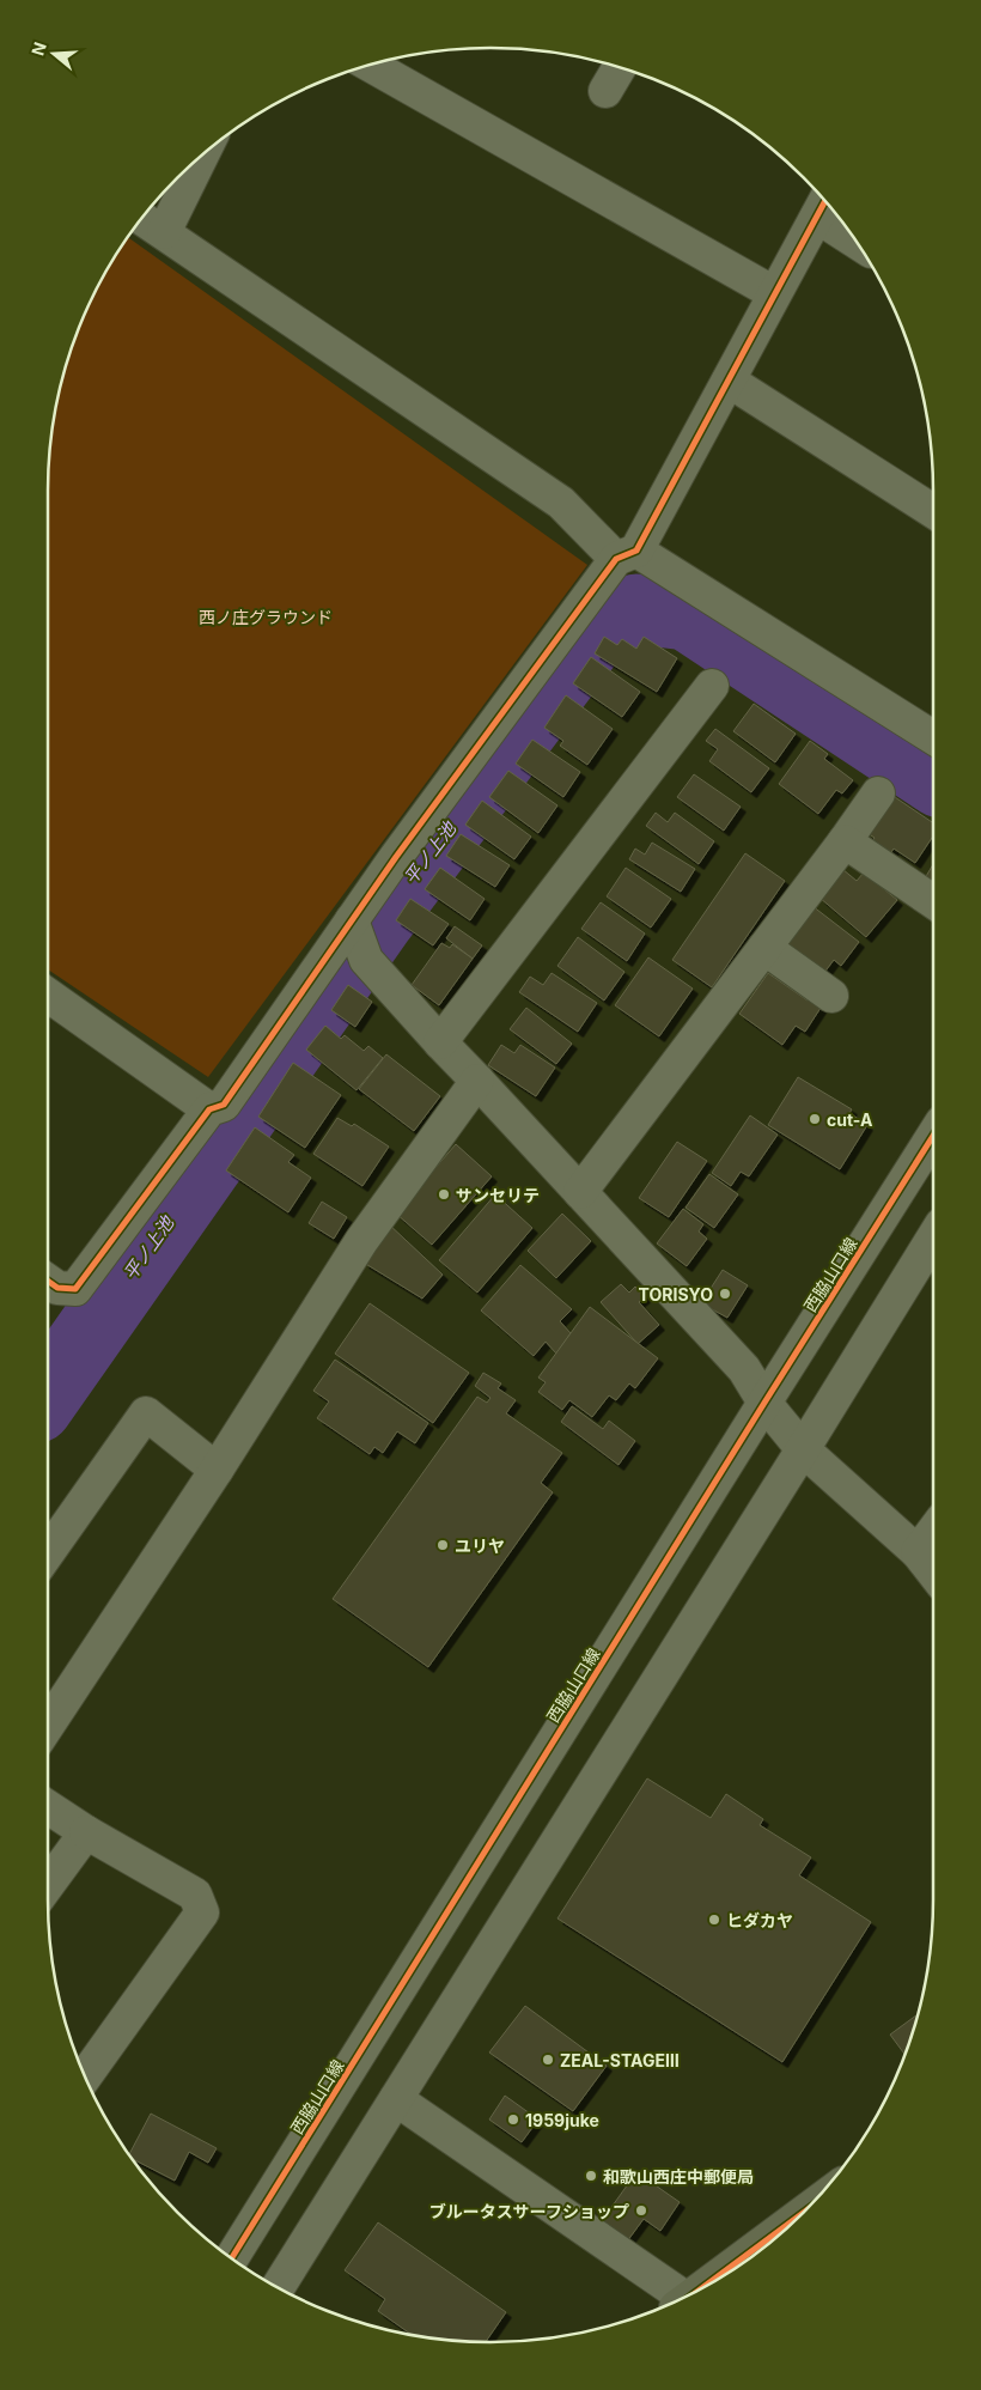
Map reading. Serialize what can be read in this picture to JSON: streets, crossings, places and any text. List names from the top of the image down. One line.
{"streets":{"street":["西脇山口線"]},"water":["平ノ上池"],"parks":["西ノ庄グラウンド"],"places":["cut-A","サンセリテ","TORISYO","ユリヤ","ヒダカヤ","ZEAL-STAGEⅢ","1959juke","和歌山西庄中郵便局","ブルータスサーフショップ"],"north":"left"}
